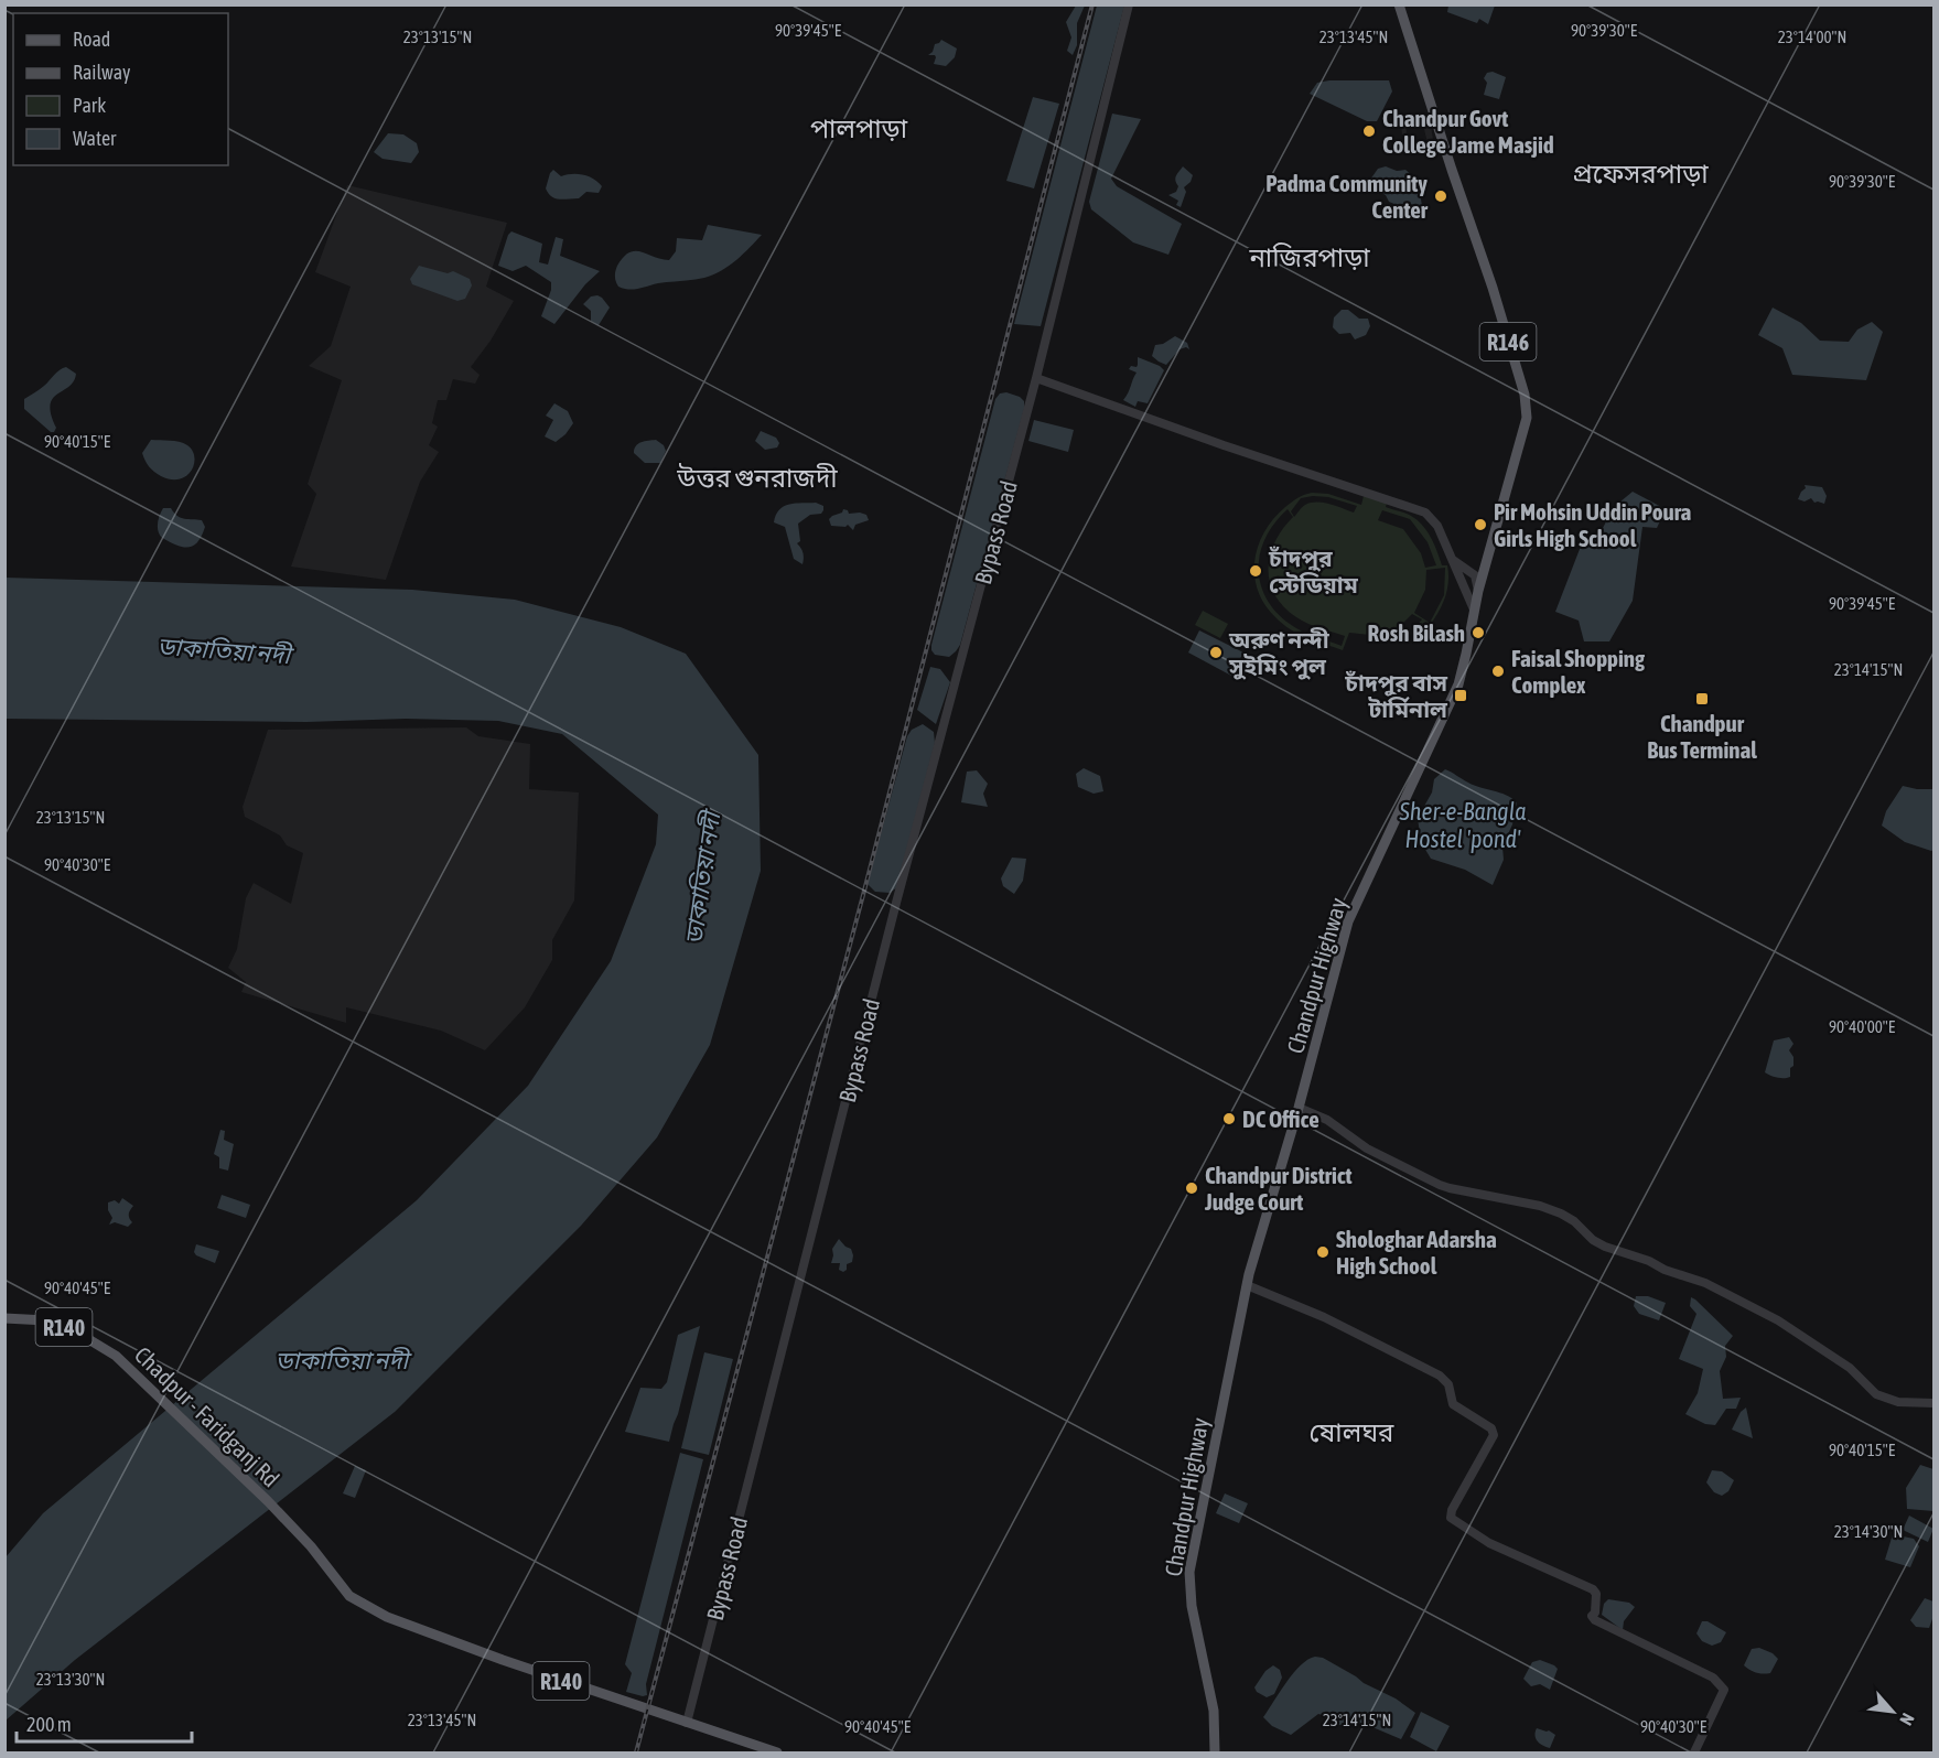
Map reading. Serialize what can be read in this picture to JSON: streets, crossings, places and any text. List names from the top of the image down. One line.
{"streets":{"main road":["R146","Chandpur Highway","R140","Chadpur - Faridganj Rd"],"street":["Bypass Road"]},"crossings":[["Bypass Road","R140"],["Bypass Road","Chadpur - Faridganj Rd"],["R140","Chadpur - Faridganj Rd"]],"districts":["পালপাড়া","প্রফেসরপাড়া","নাজিরপাড়া","উত্তর গুনরাজদী","ষোলঘর"],"water":["ডাকাতিয়া নদী","Sher-e-Bangla Hostel 'pond'"],"places":{"other":["Chandpur Govt College Jame Masjid","Padma Community Center","Pir Mohsin Uddin Poura Girls High School","চাঁদপুর স্টেডিয়াম","Rosh Bilash","অরুণ নন্দী সুইমিং পুল","Faisal Shopping Complex","DC Office","Chandpur District Judge Court","Shologhar Adarsha High School"],"transit":["চাঁদপুর বাস টার্মিনাল","Chandpur Bus Terminal"]},"legend":["Road","Railway","Park","Water"],"scale_bar":"200 m","north":"bottom right","coordinates":["90°39'45\"E","90°39'30\"E","23°13'15\"N","23°13'45\"N","23°14'00\"N","90°40'15\"E","23°14'15\"N","90°40'30\"E","90°40'00\"E","90°40'45\"E","23°14'30\"N","23°13'30\"N"]}
